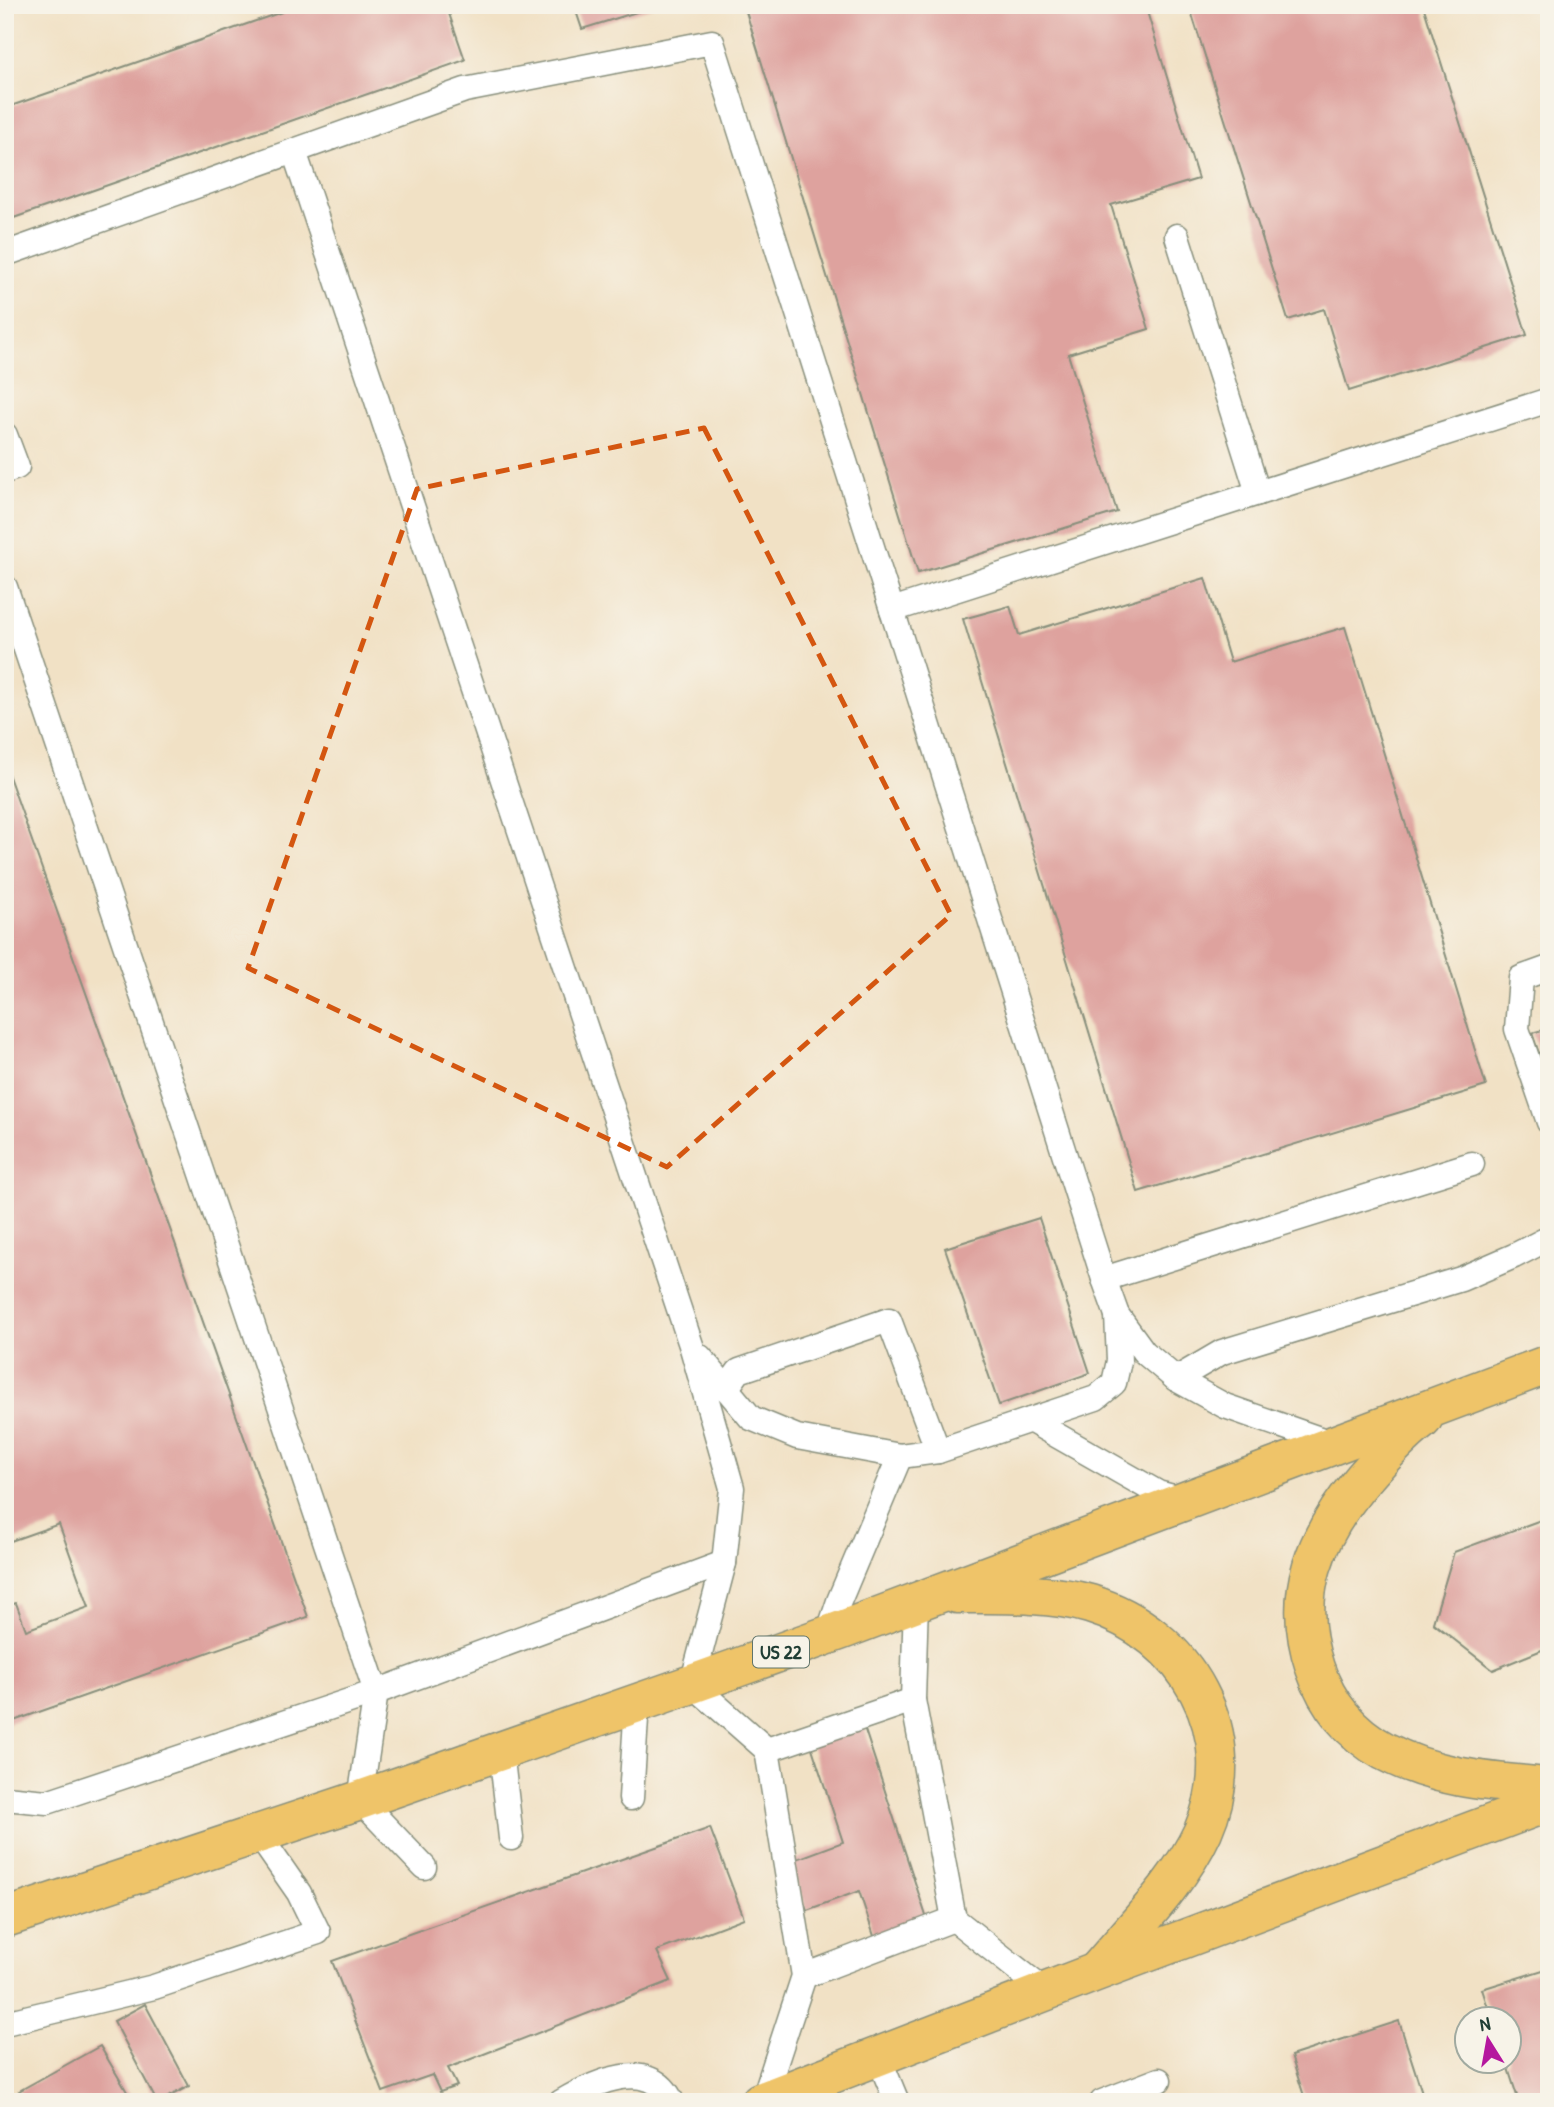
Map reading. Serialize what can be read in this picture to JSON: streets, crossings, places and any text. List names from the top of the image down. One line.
{"streets":{"highway":["US 22"]},"north":"top"}
